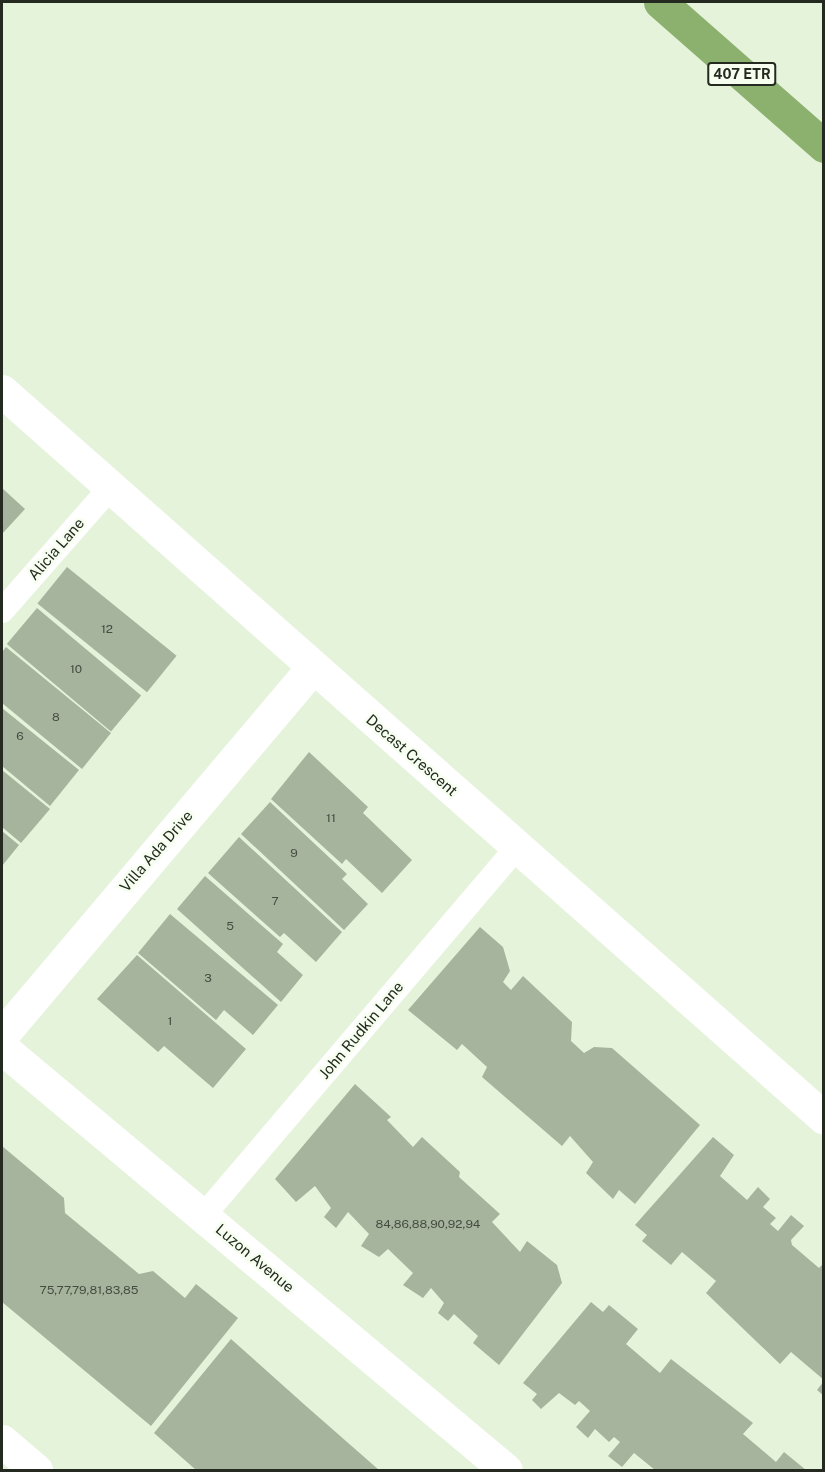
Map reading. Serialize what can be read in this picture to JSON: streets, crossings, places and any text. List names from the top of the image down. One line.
{"streets":{"highway":["407 ETR"],"street":["Decast Crescent","Villa Ada Drive","Luzon Avenue"],"lane":["Alicia Lane","John Rudkin Lane"]},"crossings":[["Alicia Lane","Decast Crescent"],["Decast Crescent","Villa Ada Drive"],["Decast Crescent","John Rudkin Lane"],["John Rudkin Lane","Luzon Avenue"]],"house_numbers":["12","10","8","6","11","9","7","5","3","1","84,86,88,90,92,94","75,77,79,81,83,85"]}
